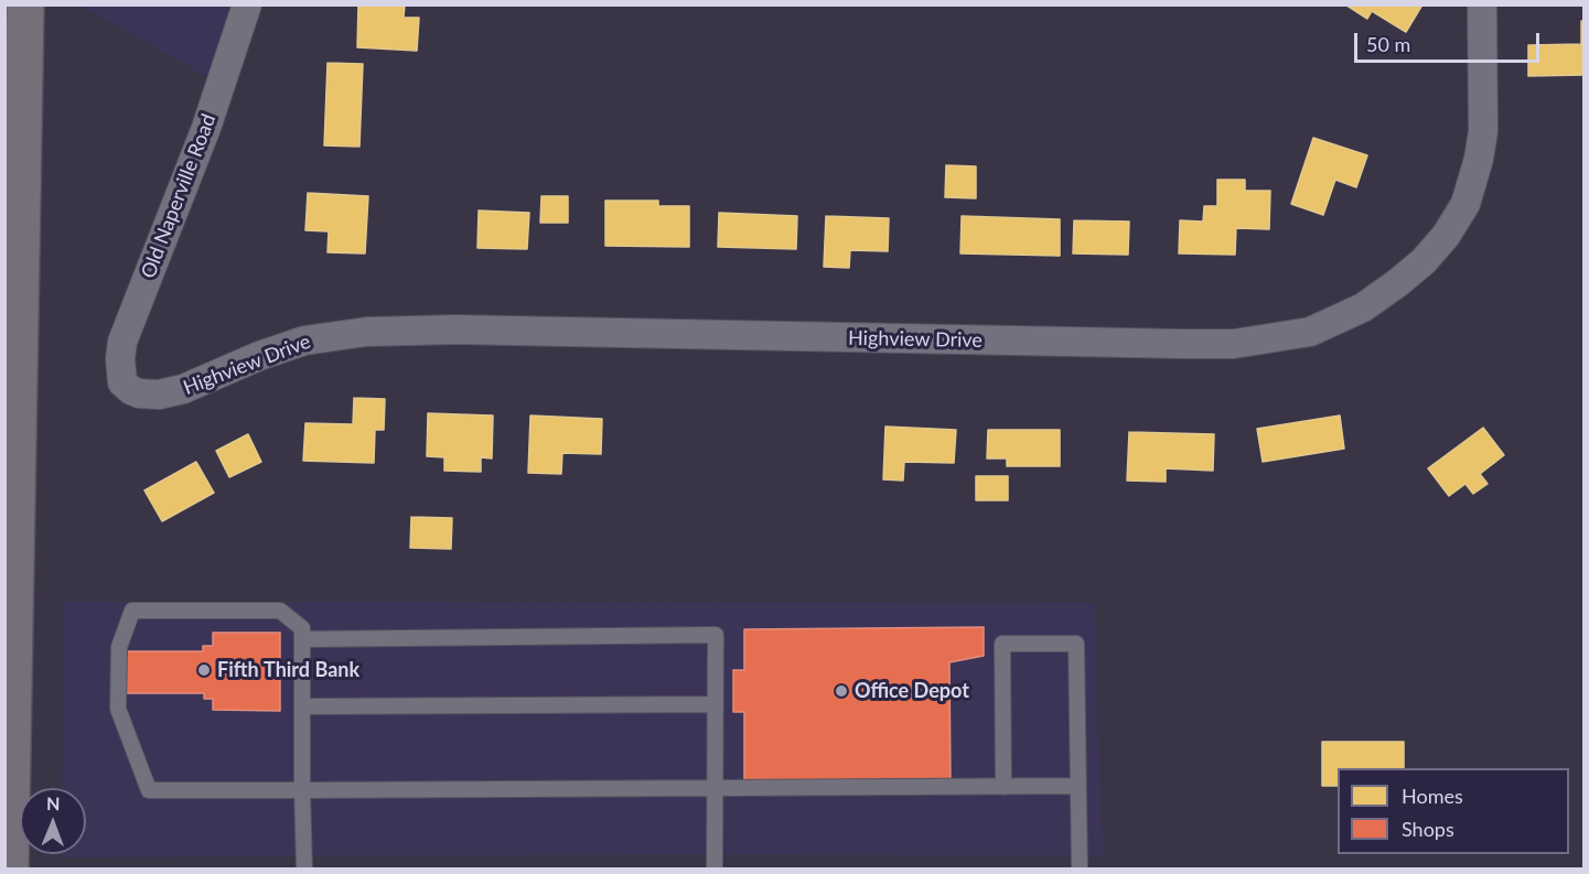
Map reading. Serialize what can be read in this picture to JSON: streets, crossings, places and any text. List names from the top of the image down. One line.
{"streets":{"street":["Old Naperville Road","Highview Drive"]},"crossings":[["Old Naperville Road","Highview Drive"]],"places":["Fifth Third Bank","Office Depot"],"legend":["Homes","Shops"],"scale_bar":"50 m","north":"top"}
